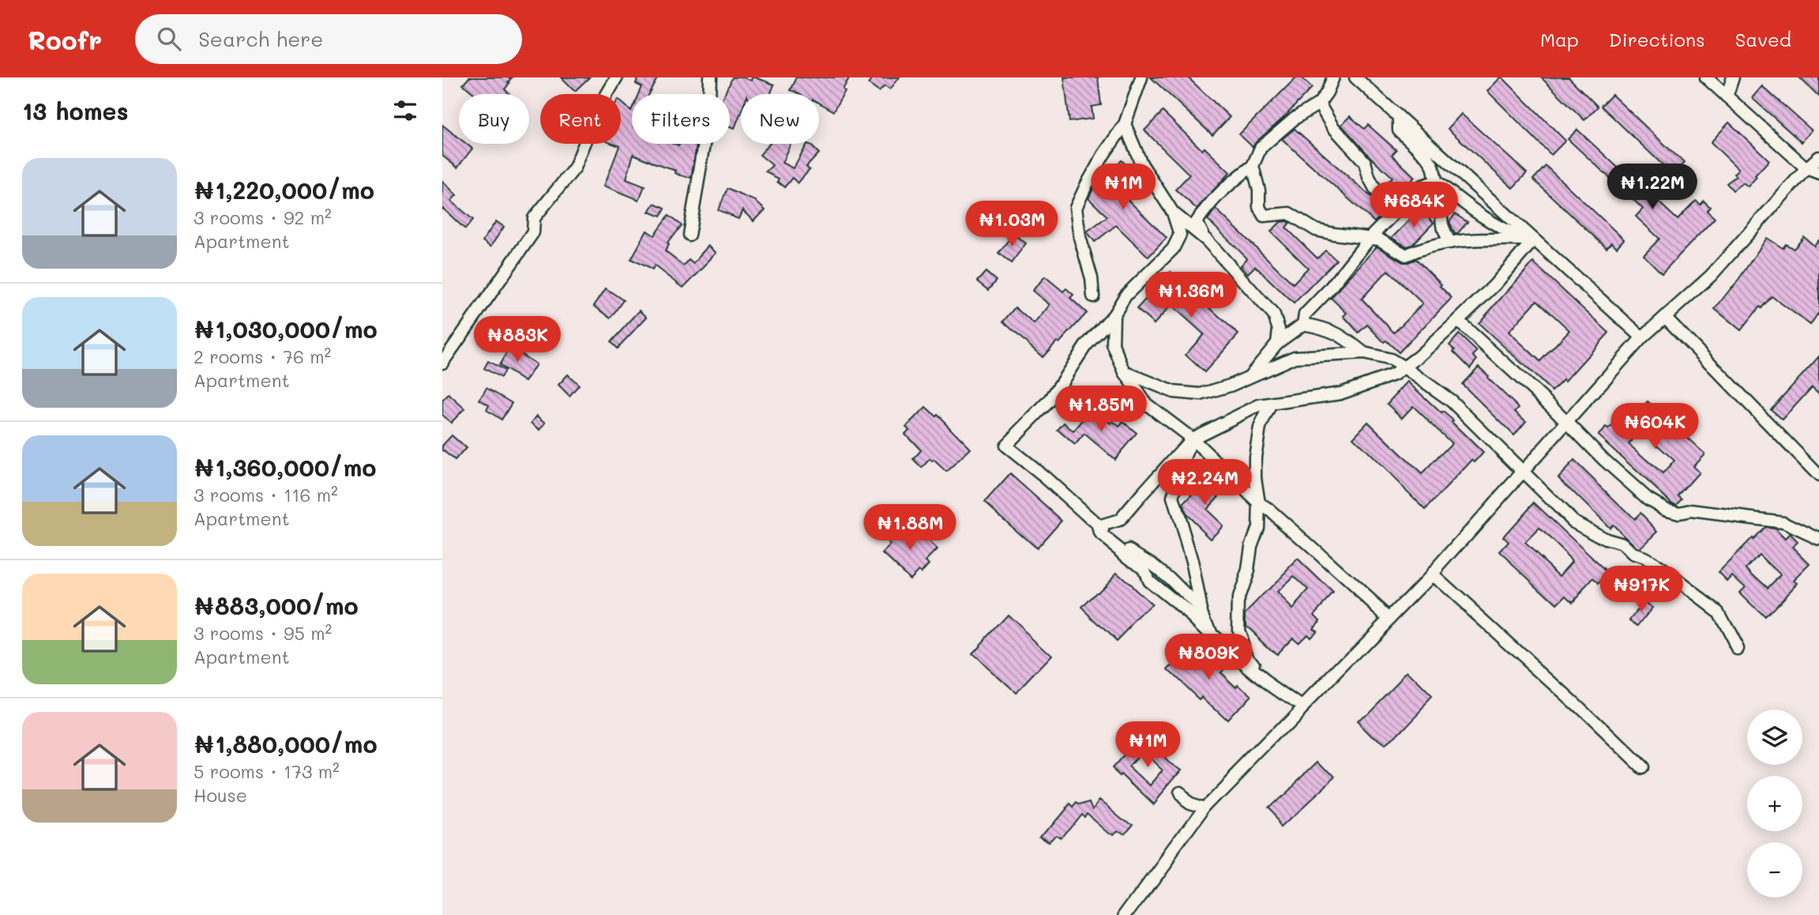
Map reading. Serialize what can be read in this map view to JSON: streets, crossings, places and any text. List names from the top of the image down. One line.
{"page":{"header":"Roofr","search":"Search here","nav":["Map","Directions","Saved"],"heading":"13 homes","chip":["Buy","Rent","Filters","New"],"list":[{"name":"₦1,220,000/mo","note":"3 rooms · 92 m² · Apartment"},{"name":"₦1,030,000/mo","note":"2 rooms · 76 m² · Apartment"},{"name":"₦1,360,000/mo","note":"3 rooms · 116 m² · Apartment"},{"name":"₦883,000/mo","note":"3 rooms · 95 m² · Apartment"},{"name":"₦1,880,000/mo","note":"5 rooms · 173 m² · House"}],"price":["₦1M","₦1.22M","₦684K","₦1.03M","₦1.36M","₦883K","₦1.85M","₦604K","₦2.24M","₦1.88M","₦917K","₦809K","₦1M"],"map_buttons":["+","−"]}}
